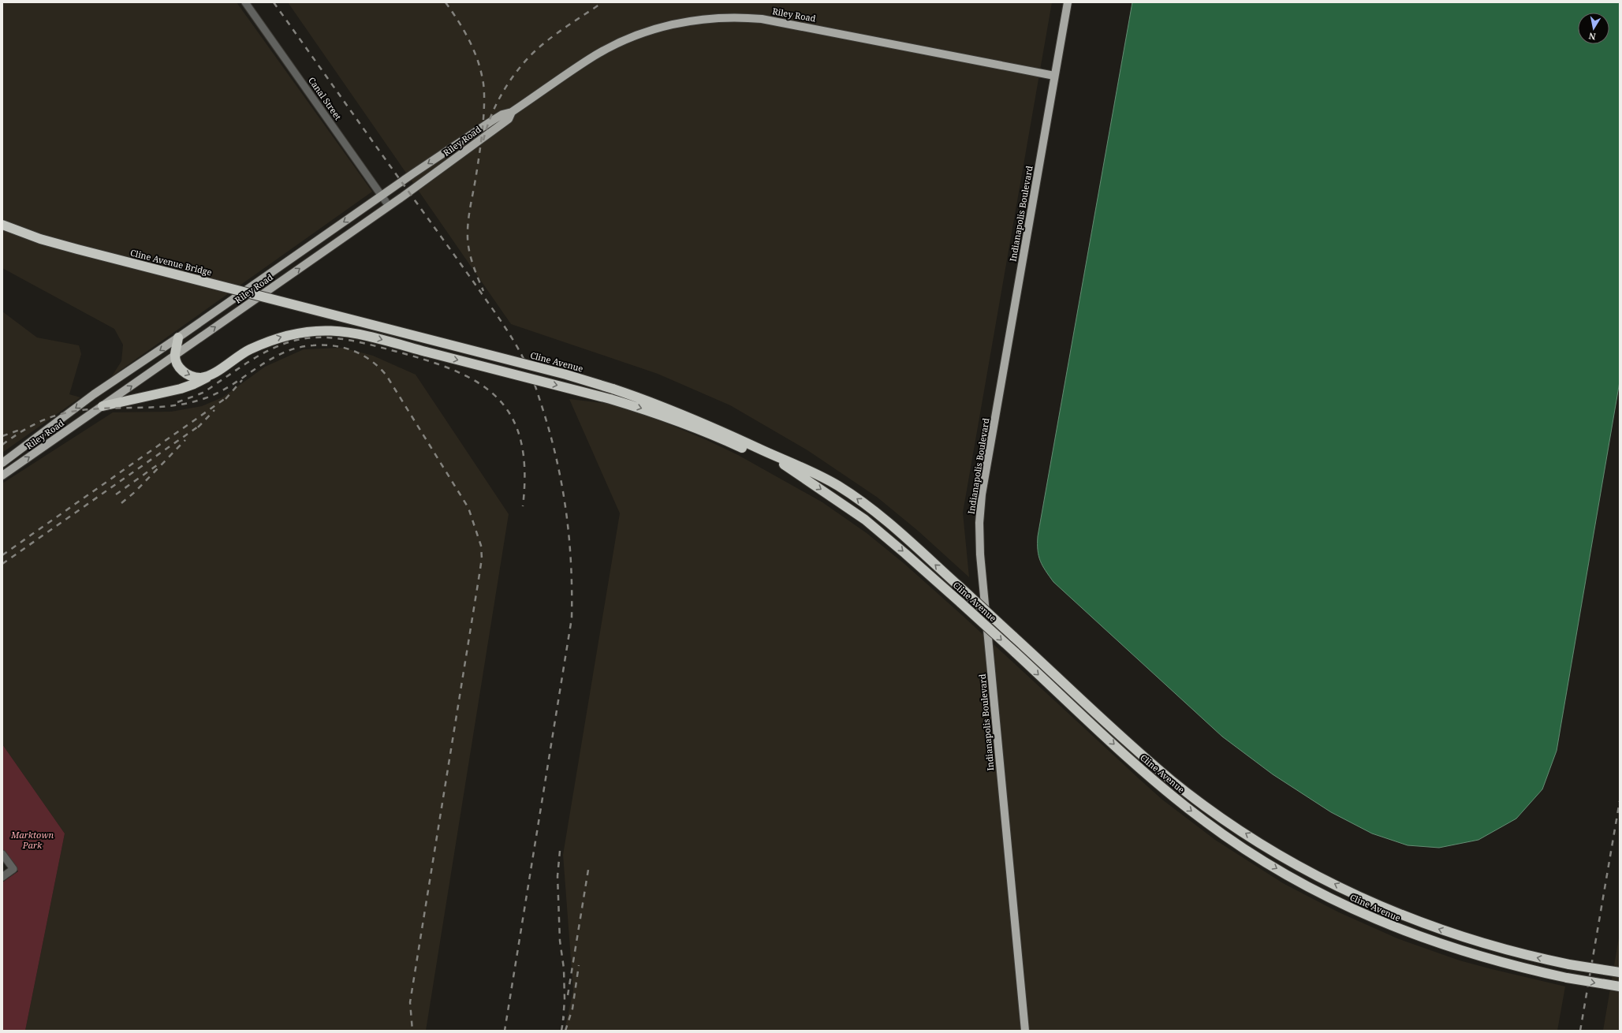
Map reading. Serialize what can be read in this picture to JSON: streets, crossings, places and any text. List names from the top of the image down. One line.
{"streets":{"highway":["Cline Avenue Bridge","Cline Avenue"],"main road":["Riley Road","Indianapolis Boulevard"],"street":["Canal Street"]},"crossings":[["Riley Road","Canal Street"],["Riley Road","Indianapolis Boulevard"],["Cline Avenue Bridge","Cline Avenue"]],"parks":["Marktown Park"],"north":"bottom"}
